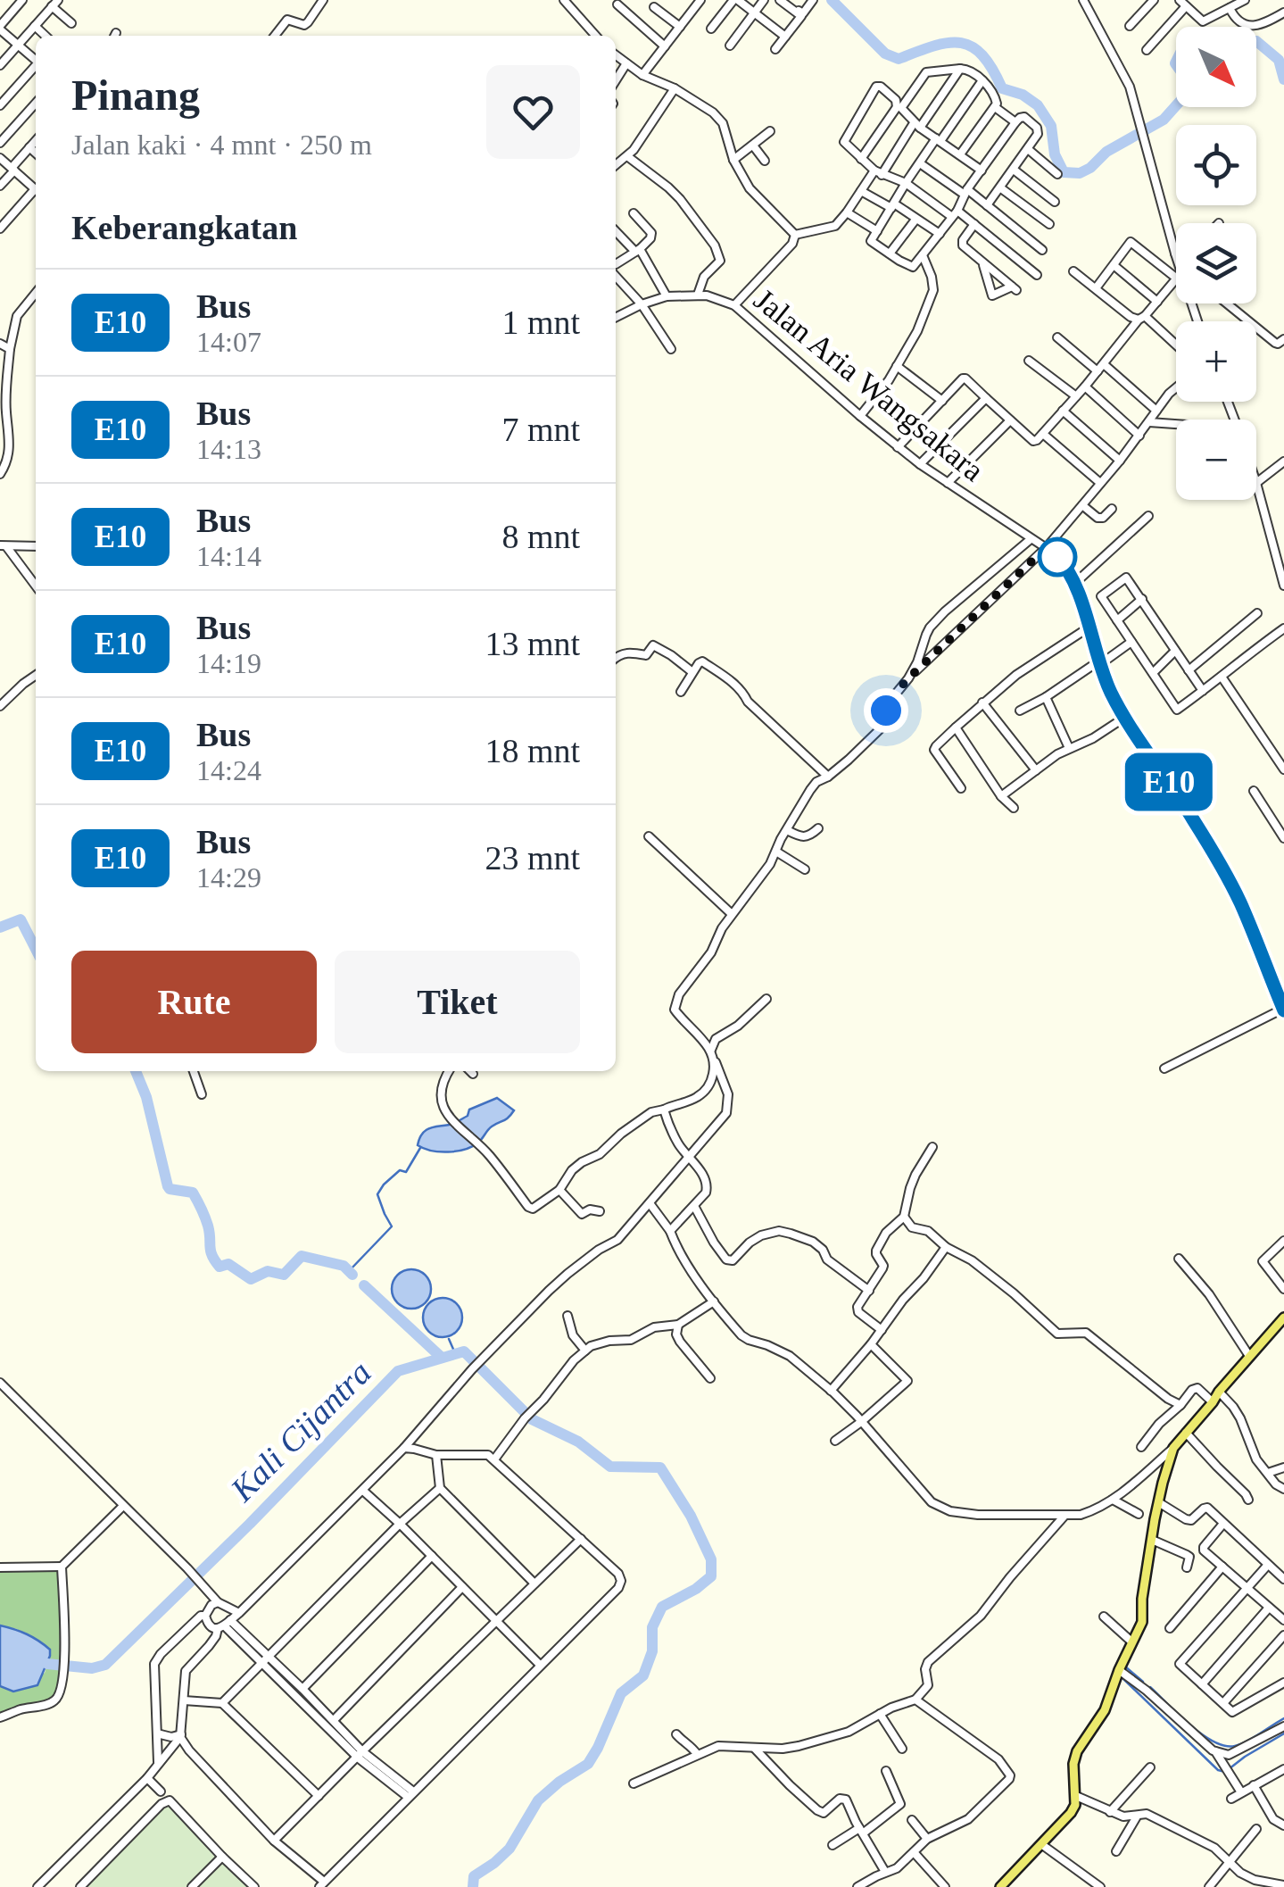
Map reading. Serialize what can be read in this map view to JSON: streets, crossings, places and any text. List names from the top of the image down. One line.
{"streets":{"street":["Jalan Aria Wangsakara"]},"water":["Kali Cijantra"],"lines":["bus line E10"],"north":"bottom right","page":{"on_map":"E10","map_buttons":["+","−"],"heading":[["Pinang","Jalan kaki · 4 mnt · 250 m"],"Keberangkatan"],"list":[{"mark":"E10","name":"Bus","note":"14:07","value":"1 mnt"},{"mark":"E10","name":"Bus","note":"14:13","value":"7 mnt"},{"mark":"E10","name":"Bus","note":"14:14","value":"8 mnt"},{"mark":"E10","name":"Bus","note":"14:19","value":"13 mnt"},{"mark":"E10","name":"Bus","note":"14:24","value":"18 mnt"},{"mark":"E10","name":"Bus","note":"14:29","value":"23 mnt"}],"buttons":["Rute","Tiket"]}}
